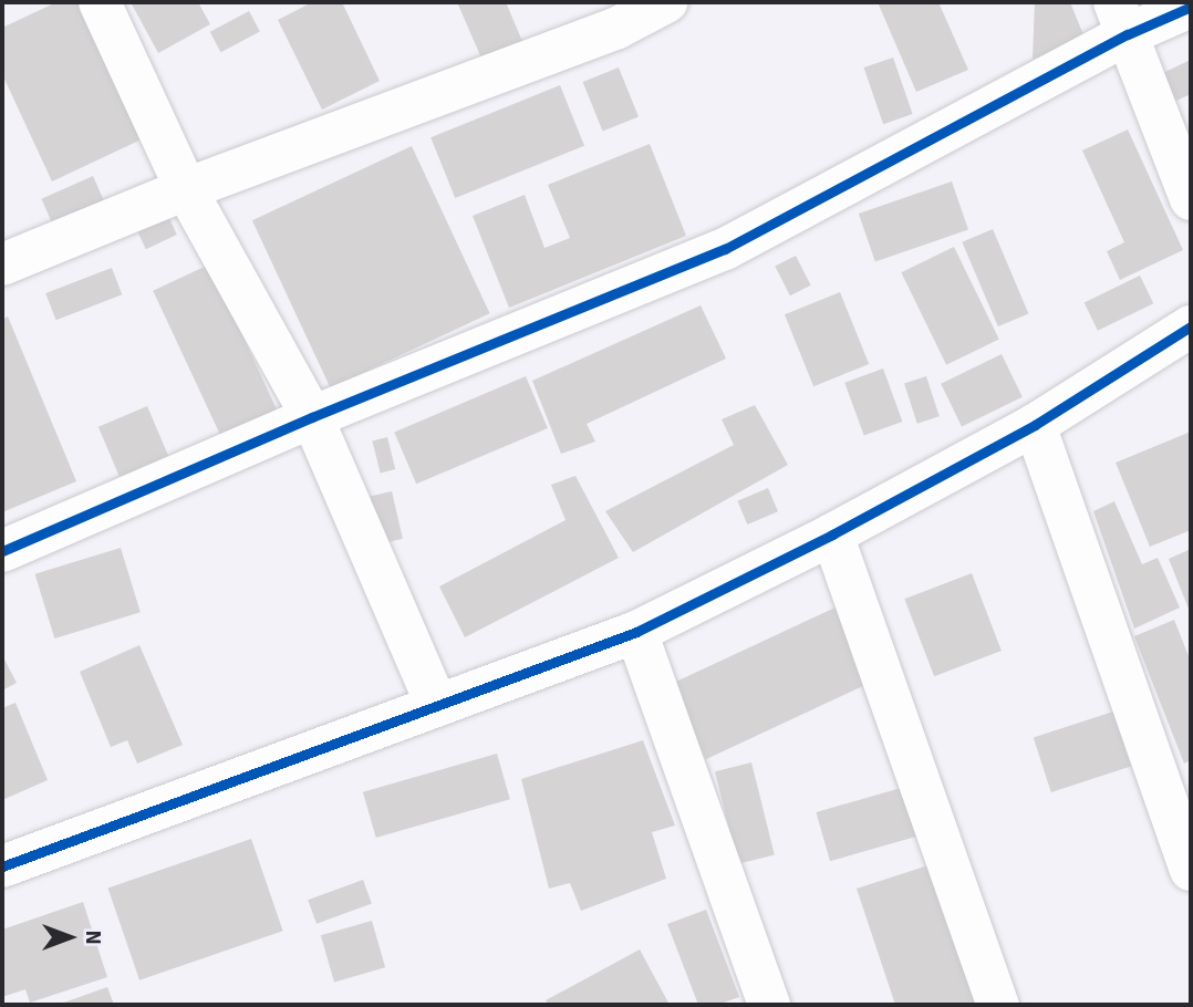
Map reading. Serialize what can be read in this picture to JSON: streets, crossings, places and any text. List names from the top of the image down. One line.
{"north":"right"}
